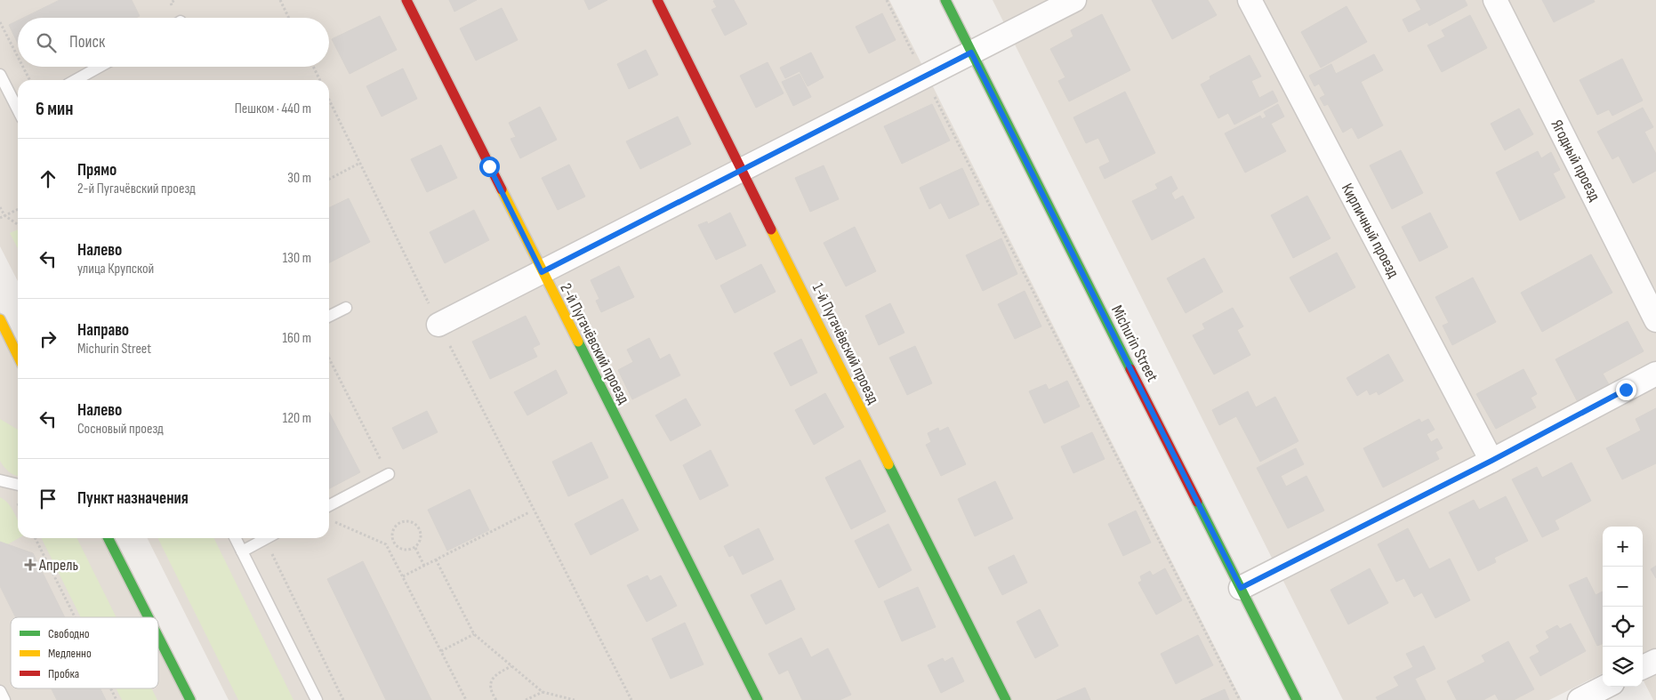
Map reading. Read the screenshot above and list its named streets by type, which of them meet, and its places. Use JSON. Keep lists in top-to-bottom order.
{
  "streets": {
    "street": [
      "Ягодный проезд",
      "Кирпичный проезд",
      "2-й Пугачёвский проезд",
      "1-й Пугачёвский проезд",
      "Michurin Street"
    ]
  },
  "places": {
    "health": ["Апрель"]
  },
  "legend": ["Свободно", "Медленно", "Пробка"],
  "page": {
    "search": "Поиск",
    "heading": ["6 мин", "Пешком · 440 m"],
    "list": [
      ["Прямо", "2-й Пугачёвский проезд", "30 m"],
      ["Налево", "улица Крупской", "130 m"],
      ["Направо", "Michurin Street", "160 m"],
      ["Налево", "Сосновый проезд", "120 m"],
      "Пункт назначения"
    ],
    "map_buttons": ["+", "−"]
  }
}
